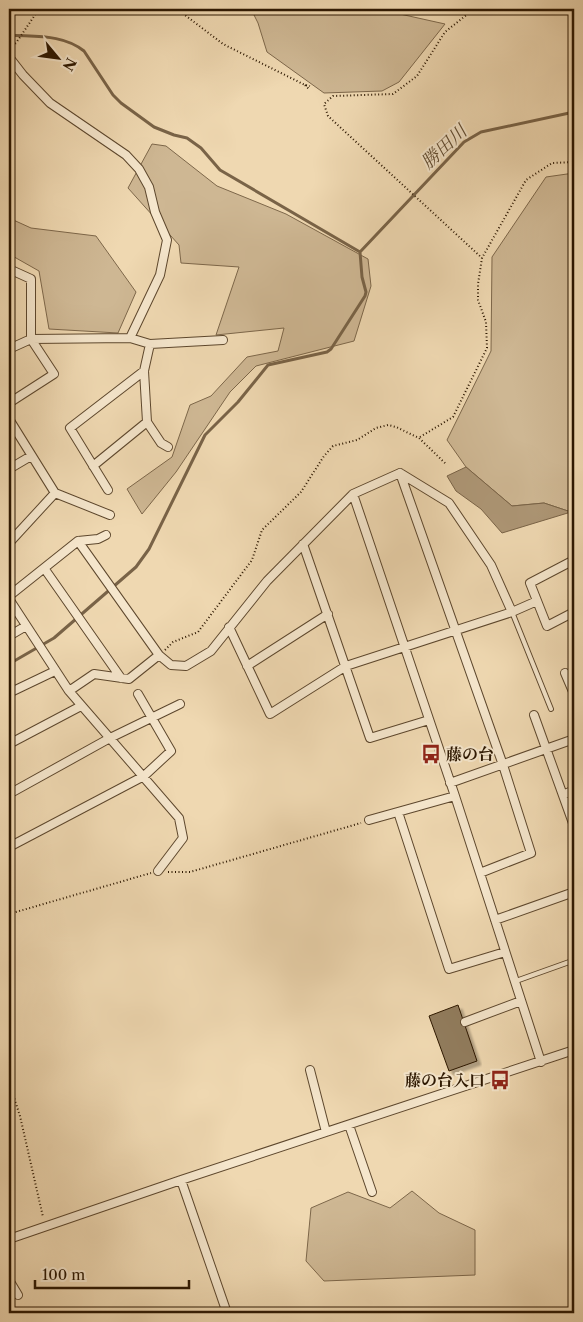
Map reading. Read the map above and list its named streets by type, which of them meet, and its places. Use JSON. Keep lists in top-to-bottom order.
{
  "water": ["勝田川"],
  "places": {
    "bus stop": ["藤の台", "藤の台入口"]
  },
  "scale_bar": "100 m",
  "north": "bottom right"
}
